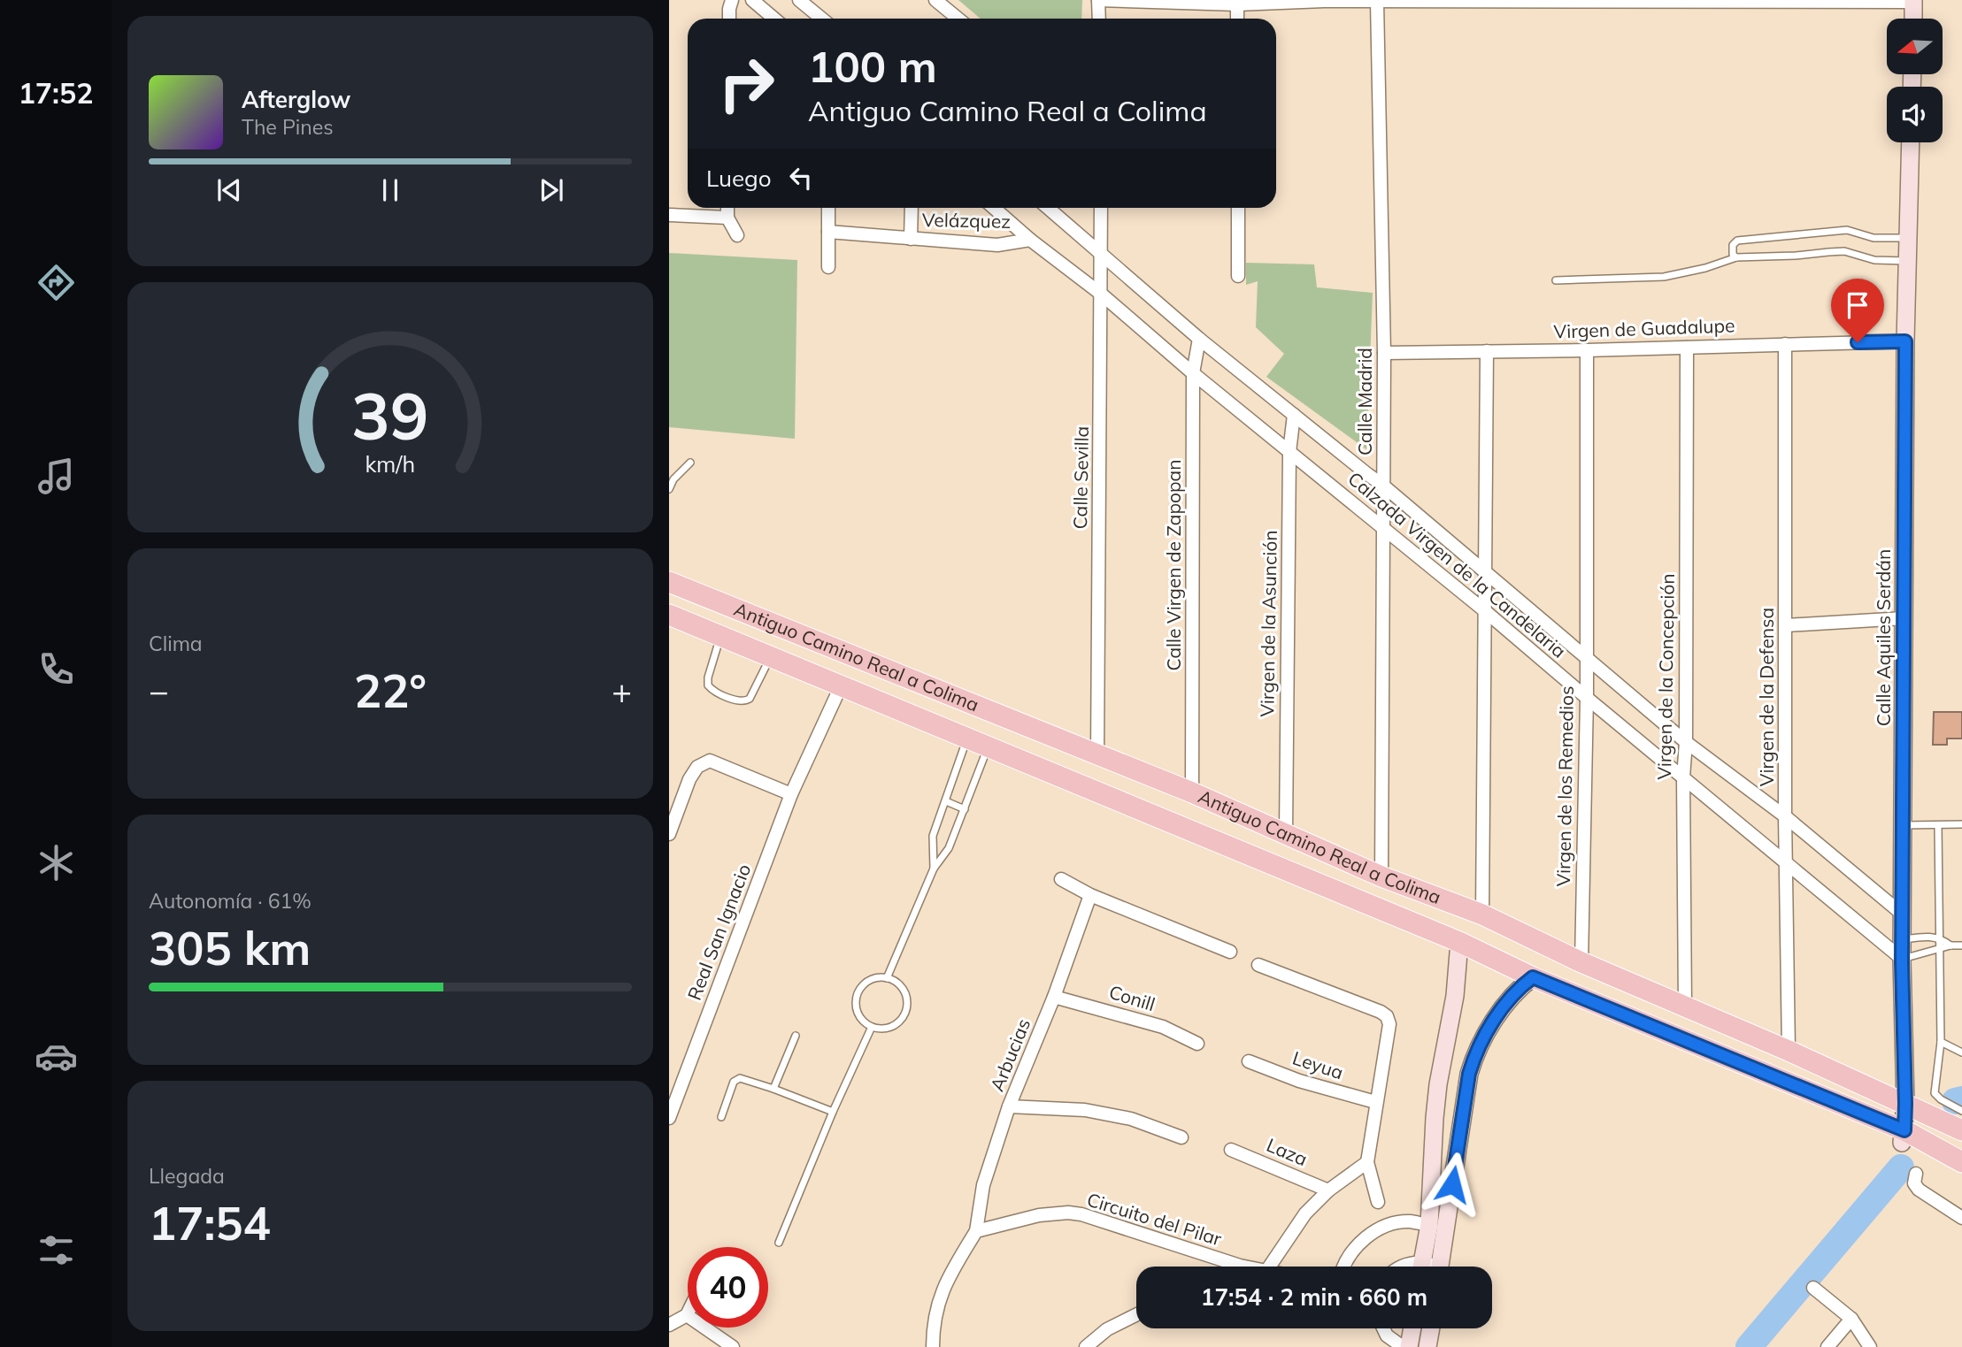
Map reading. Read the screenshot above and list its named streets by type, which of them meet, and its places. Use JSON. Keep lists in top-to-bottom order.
{
  "streets": {
    "main road": ["Antiguo Camino Real a Colima"],
    "street": [
      "Velázquez",
      "Virgen de Guadalupe",
      "Calle Madrid",
      "Calle Sevilla",
      "Calle Virgen de Zapopan",
      "Calzada Virgen de la Candelaria",
      "Virgen de la Asunción",
      "Calle Aquiles Serdán",
      "Virgen de la Concepción",
      "Virgen de la Defensa",
      "Virgen de los Remedios",
      "Real San Ignacio",
      "Conill",
      "Arbucias",
      "Leyua",
      "Laza",
      "Circuito del Pilar"
    ]
  },
  "crossings": [
    ["Velázquez", "Calzada Virgen de la Candelaria"],
    ["Virgen de Guadalupe", "Calle Madrid"],
    ["Virgen de Guadalupe", "Calle Aquiles Serdán"],
    ["Virgen de Guadalupe", "Virgen de la Concepción"],
    ["Virgen de Guadalupe", "Virgen de la Defensa"],
    ["Virgen de Guadalupe", "Virgen de los Remedios"],
    ["Calle Madrid", "Calzada Virgen de la Candelaria"],
    ["Calle Madrid", "Antiguo Camino Real a Colima"],
    ["Calle Sevilla", "Calzada Virgen de la Candelaria"],
    ["Calle Sevilla", "Antiguo Camino Real a Colima"],
    ["Calle Virgen de Zapopan", "Calzada Virgen de la Candelaria"],
    ["Calle Virgen de Zapopan", "Antiguo Camino Real a Colima"],
    ["Calzada Virgen de la Candelaria", "Virgen de la Asunción"],
    ["Calzada Virgen de la Candelaria", "Calle Aquiles Serdán"],
    ["Calzada Virgen de la Candelaria", "Virgen de la Concepción"],
    ["Calzada Virgen de la Candelaria", "Virgen de la Defensa"],
    ["Calzada Virgen de la Candelaria", "Virgen de los Remedios"],
    ["Virgen de la Asunción", "Antiguo Camino Real a Colima"],
    ["Calle Aquiles Serdán", "Antiguo Camino Real a Colima"],
    ["Antiguo Camino Real a Colima", "Virgen de la Concepción"],
    ["Antiguo Camino Real a Colima", "Virgen de la Defensa"],
    ["Antiguo Camino Real a Colima", "Virgen de los Remedios"],
    ["Antiguo Camino Real a Colima", "Real San Ignacio"],
    ["Conill", "Arbucias"],
    ["Arbucias", "Circuito del Pilar"]
  ],
  "north": "left",
  "page": {
    "tabs": "17:52",
    "turn": ["100 m", "Antiguo Camino Real a Colima"],
    "song": ["Afterglow", "The Pines"],
    "then": "Luego",
    "tile": [
      "Clima",
      ["Autonomía · 61%", "305 km"],
      ["Llegada", "17:54"]
    ],
    "heat": ["−", "22°", "+"],
    "limit": "40",
    "trip": "17:54 · 2 min · 660 m",
    "gauge": ["39", "km/h"]
  }
}
